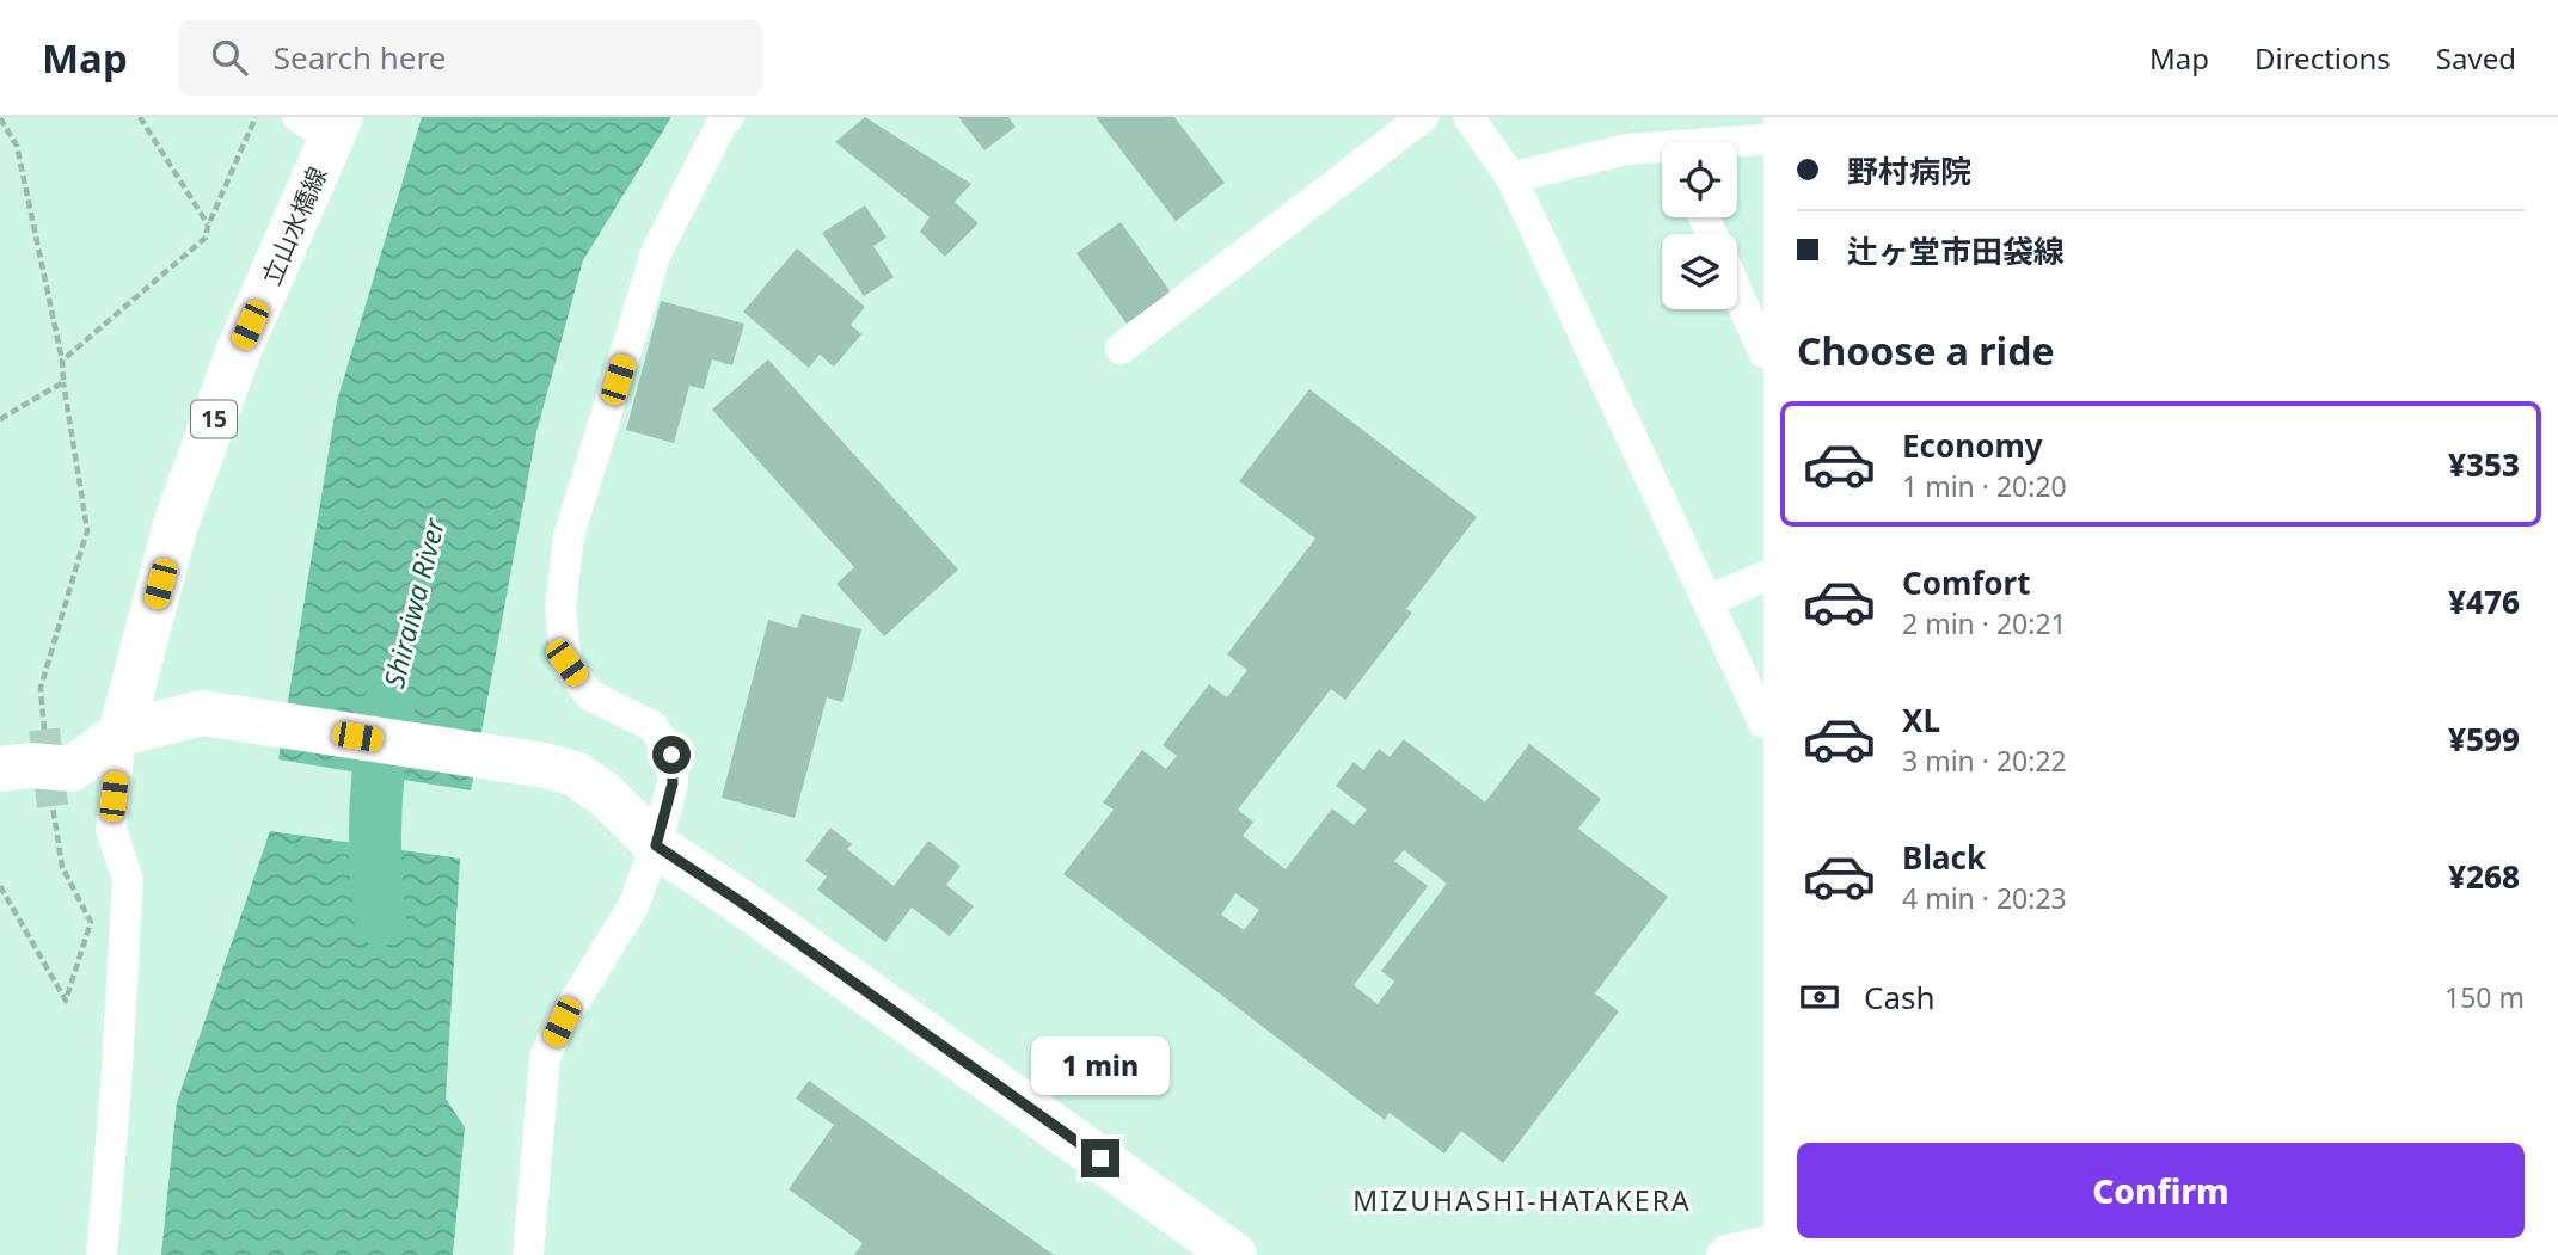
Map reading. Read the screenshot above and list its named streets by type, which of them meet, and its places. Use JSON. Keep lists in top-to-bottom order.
{
  "streets": {
    "main road": ["立山水橋線", "15"]
  },
  "districts": ["MIZUHASHI-HATAKERA"],
  "water": ["Shiraiwa River"],
  "page": {
    "header": "Map",
    "search": "Search here",
    "nav": ["Map", "Directions", "Saved"],
    "banner": ["野村病院", "辻ヶ堂市田袋線"],
    "heading": "Choose a ride",
    "list": [
      {
        "name": "Economy",
        "note": "1 min · 20:20",
        "value": "¥353"
      },
      {
        "name": "Comfort",
        "note": "2 min · 20:21",
        "value": "¥476"
      },
      {
        "name": "XL",
        "note": "3 min · 20:22",
        "value": "¥599"
      },
      {
        "name": "Black",
        "note": "4 min · 20:23",
        "value": "¥268"
      }
    ],
    "pay": ["Cash", "150 m"],
    "bubble": "1 min",
    "buttons": "Confirm"
  }
}
